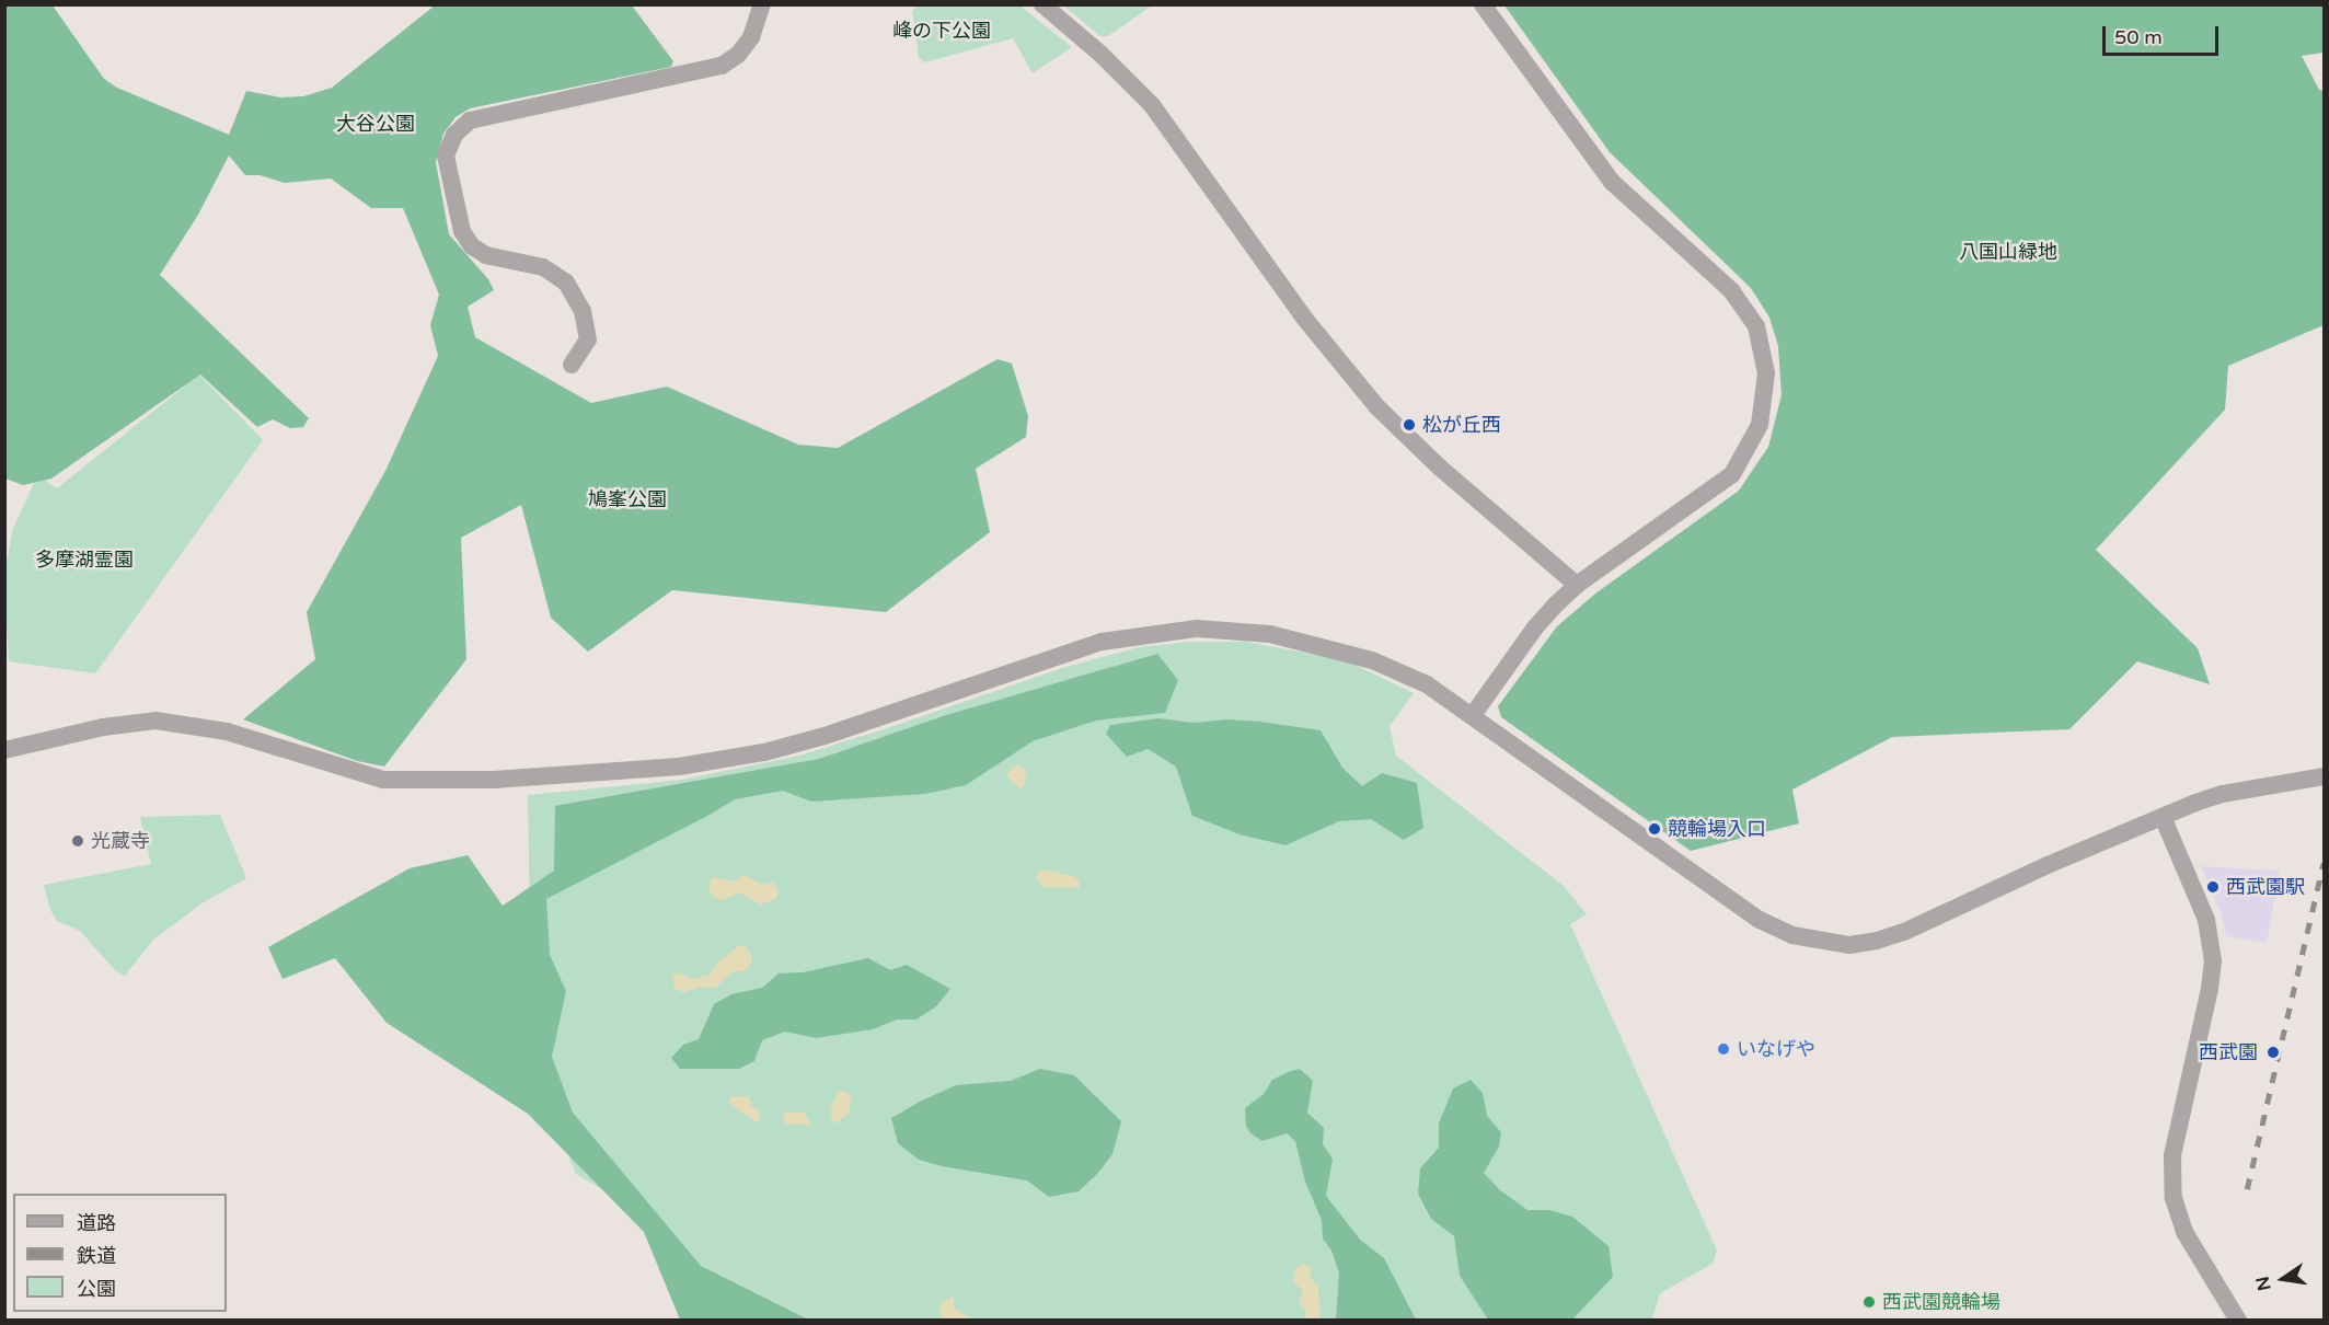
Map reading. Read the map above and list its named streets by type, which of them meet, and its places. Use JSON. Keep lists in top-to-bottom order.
{
  "parks": [
    "峰の下公園",
    "大谷公園",
    "八国山緑地",
    "鳩峯公園",
    "多摩湖霊園"
  ],
  "places": [
    "松が丘西",
    "競輪場入口",
    "光蔵寺",
    "西武園駅",
    "いなげや",
    "西武園",
    "西武園競輪場"
  ],
  "legend": ["道路", "鉄道", "公園"],
  "scale_bar": "50 m",
  "north": "left"
}
